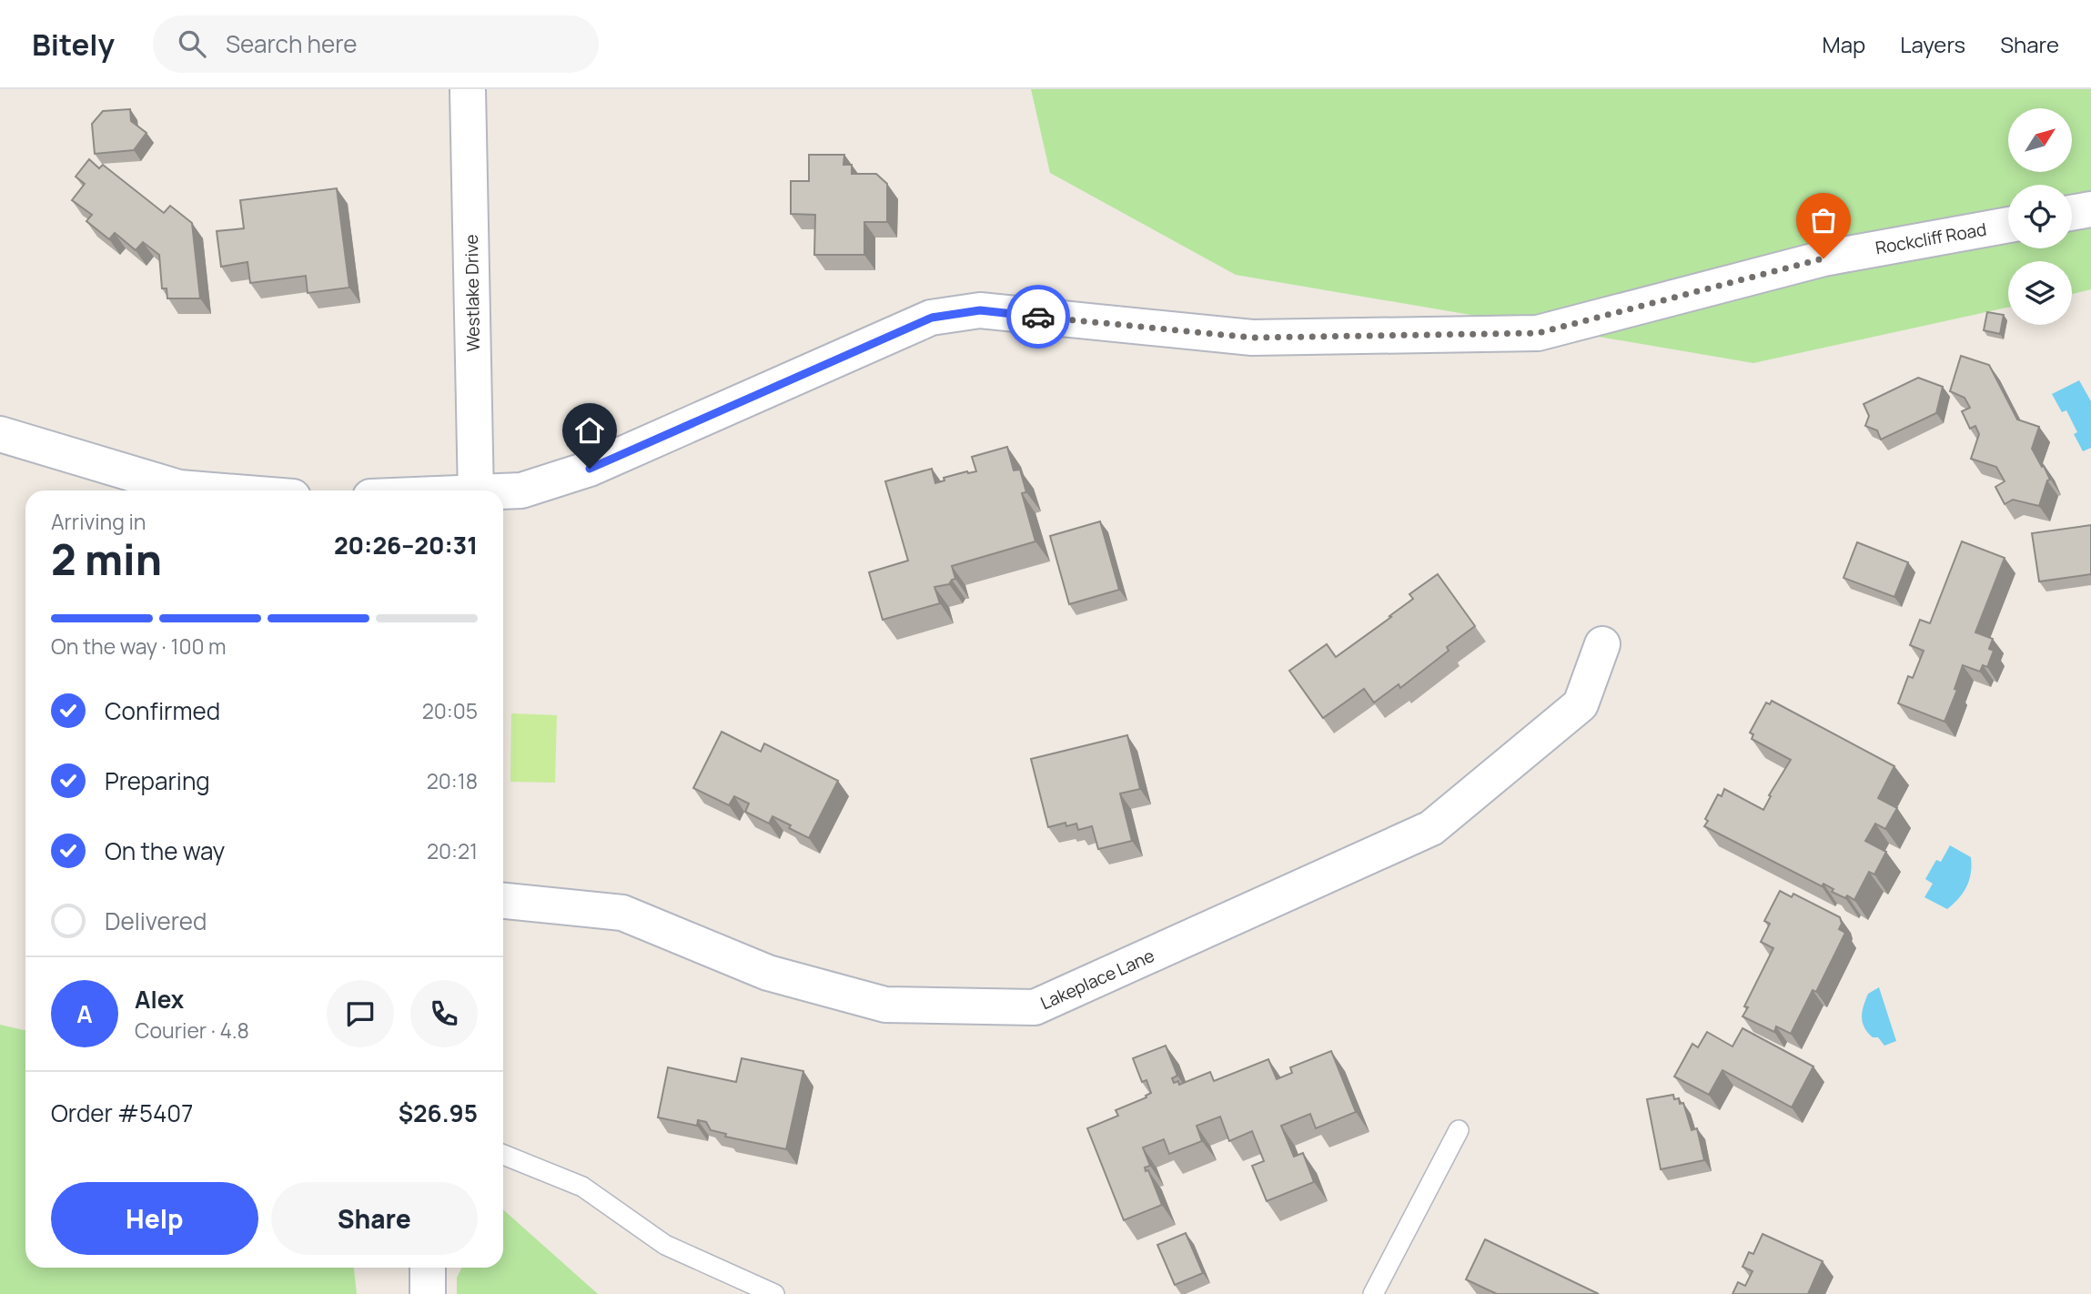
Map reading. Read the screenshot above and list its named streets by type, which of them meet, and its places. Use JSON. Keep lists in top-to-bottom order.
{
  "streets": {
    "street": ["Rockcliff Road", "Westlake Drive", "Lakeplace Lane"]
  },
  "north": "top right",
  "page": {
    "header": "Bitely",
    "search": "Search here",
    "nav": ["Map", "Layers", "Share"],
    "heading": ["2 min", "Arriving in", "20:26–20:31"],
    "panel": [
      "Alex",
      "Courier · 4.8",
      "Order #5407",
      "$26.95"
    ],
    "bar": "On the way · 100 m",
    "list": [
      ["Confirmed", "20:05"],
      ["Preparing", "20:18"],
      ["On the way", "20:21"],
      "Delivered"
    ],
    "round": "A",
    "buttons": ["Help", "Share"]
  }
}
